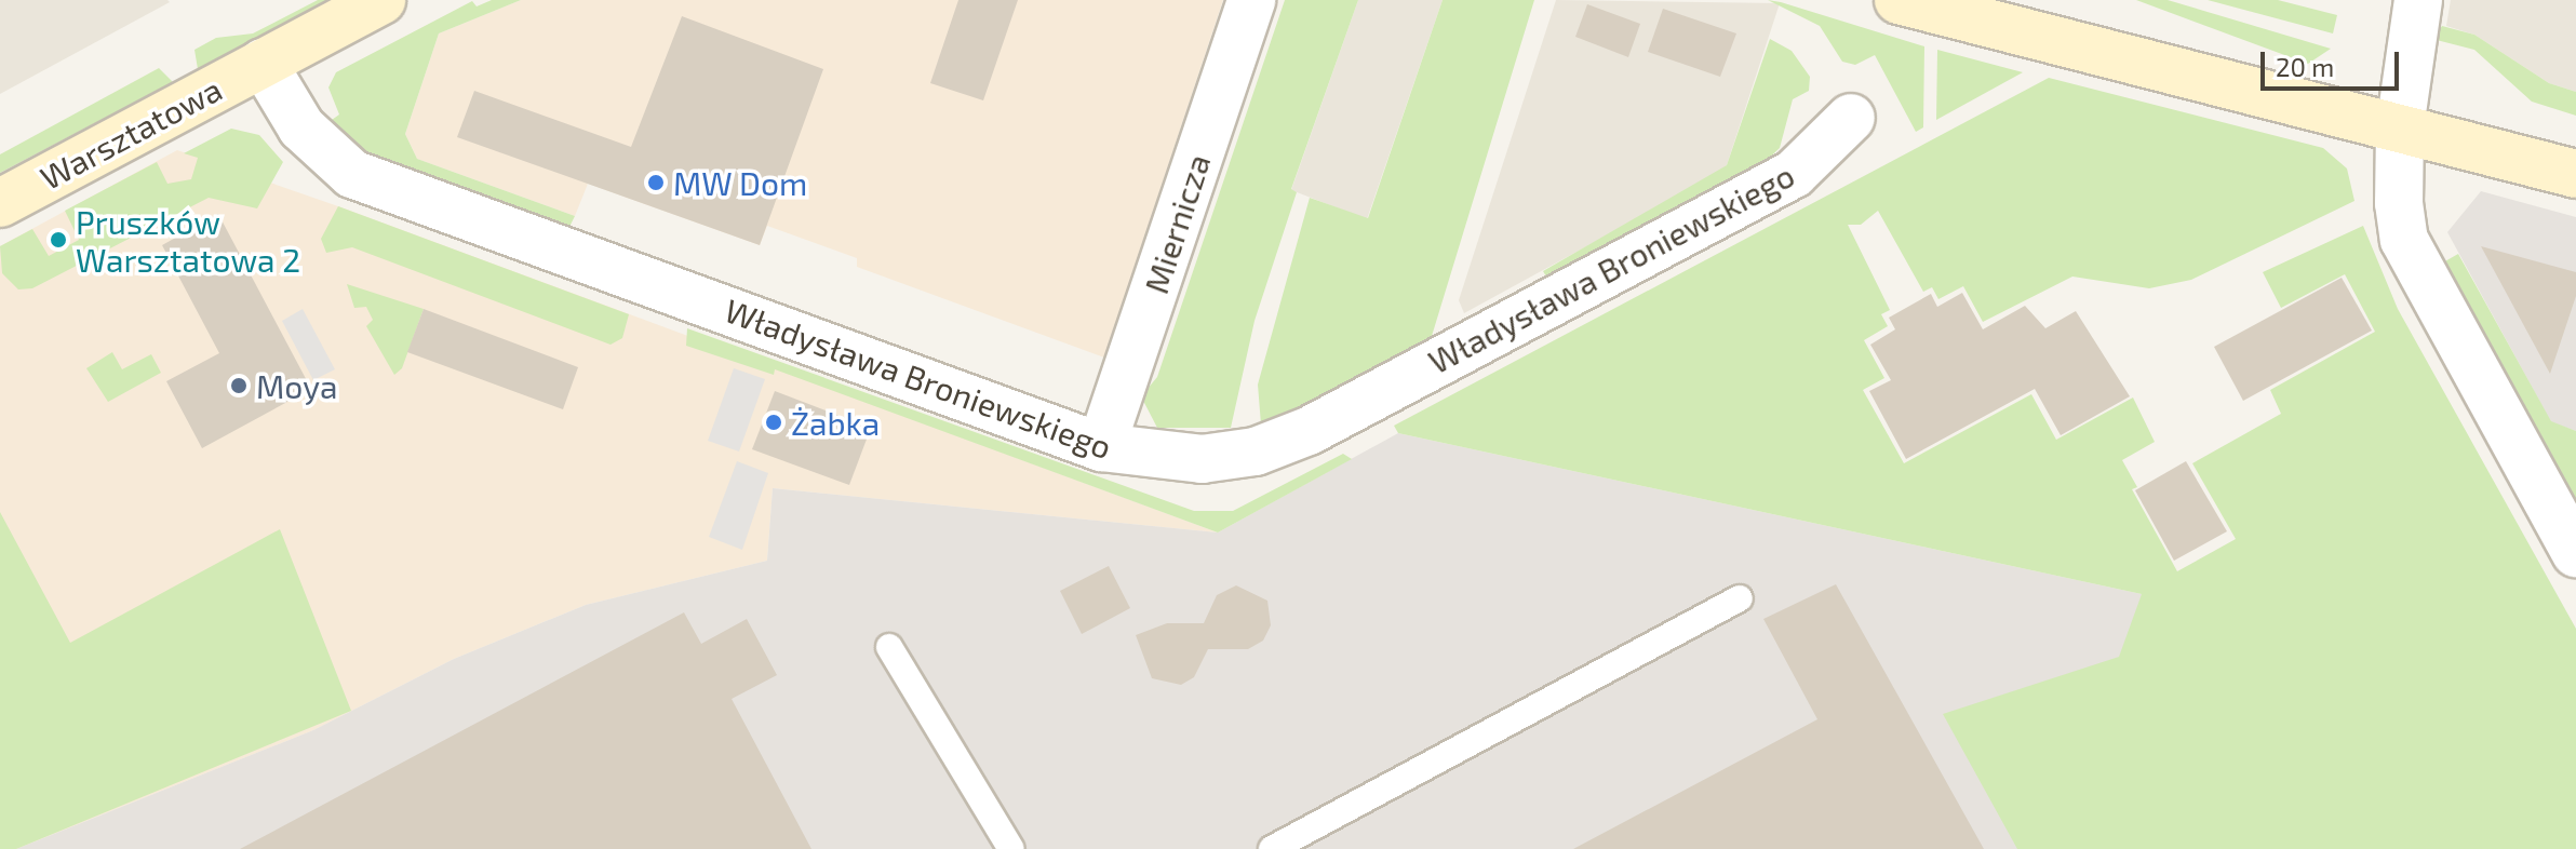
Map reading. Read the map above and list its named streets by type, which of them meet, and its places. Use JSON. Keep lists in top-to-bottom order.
{
  "streets": {
    "street": ["Warsztatowa", "Miernicza", "Władysława Broniewskiego"]
  },
  "crossings": [
    ["Warsztatowa", "Władysława Broniewskiego"],
    ["Miernicza", "Władysława Broniewskiego"]
  ],
  "places": [
    "MW Dom",
    "Pruszków Warsztatowa 2",
    "Moya",
    "Żabka"
  ],
  "scale_bar": "20 m"
}
